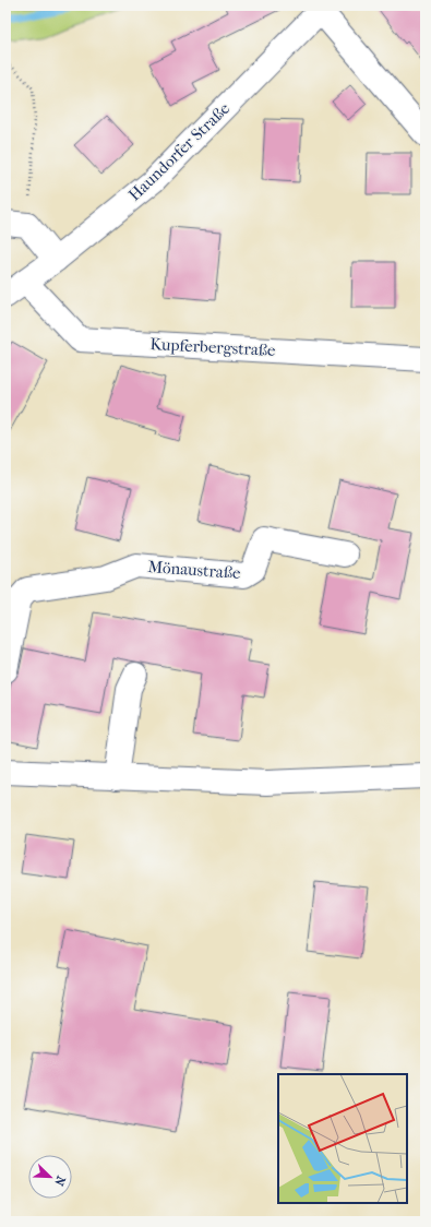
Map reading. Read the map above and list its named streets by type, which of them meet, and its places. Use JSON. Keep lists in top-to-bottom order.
{
  "streets": {
    "street": ["Haundorfer Straße", "Kupferbergstraße", "Mönaustraße"]
  },
  "crossings": [
    ["Haundorfer Straße", "Kupferbergstraße"]
  ],
  "north": "bottom right"
}
